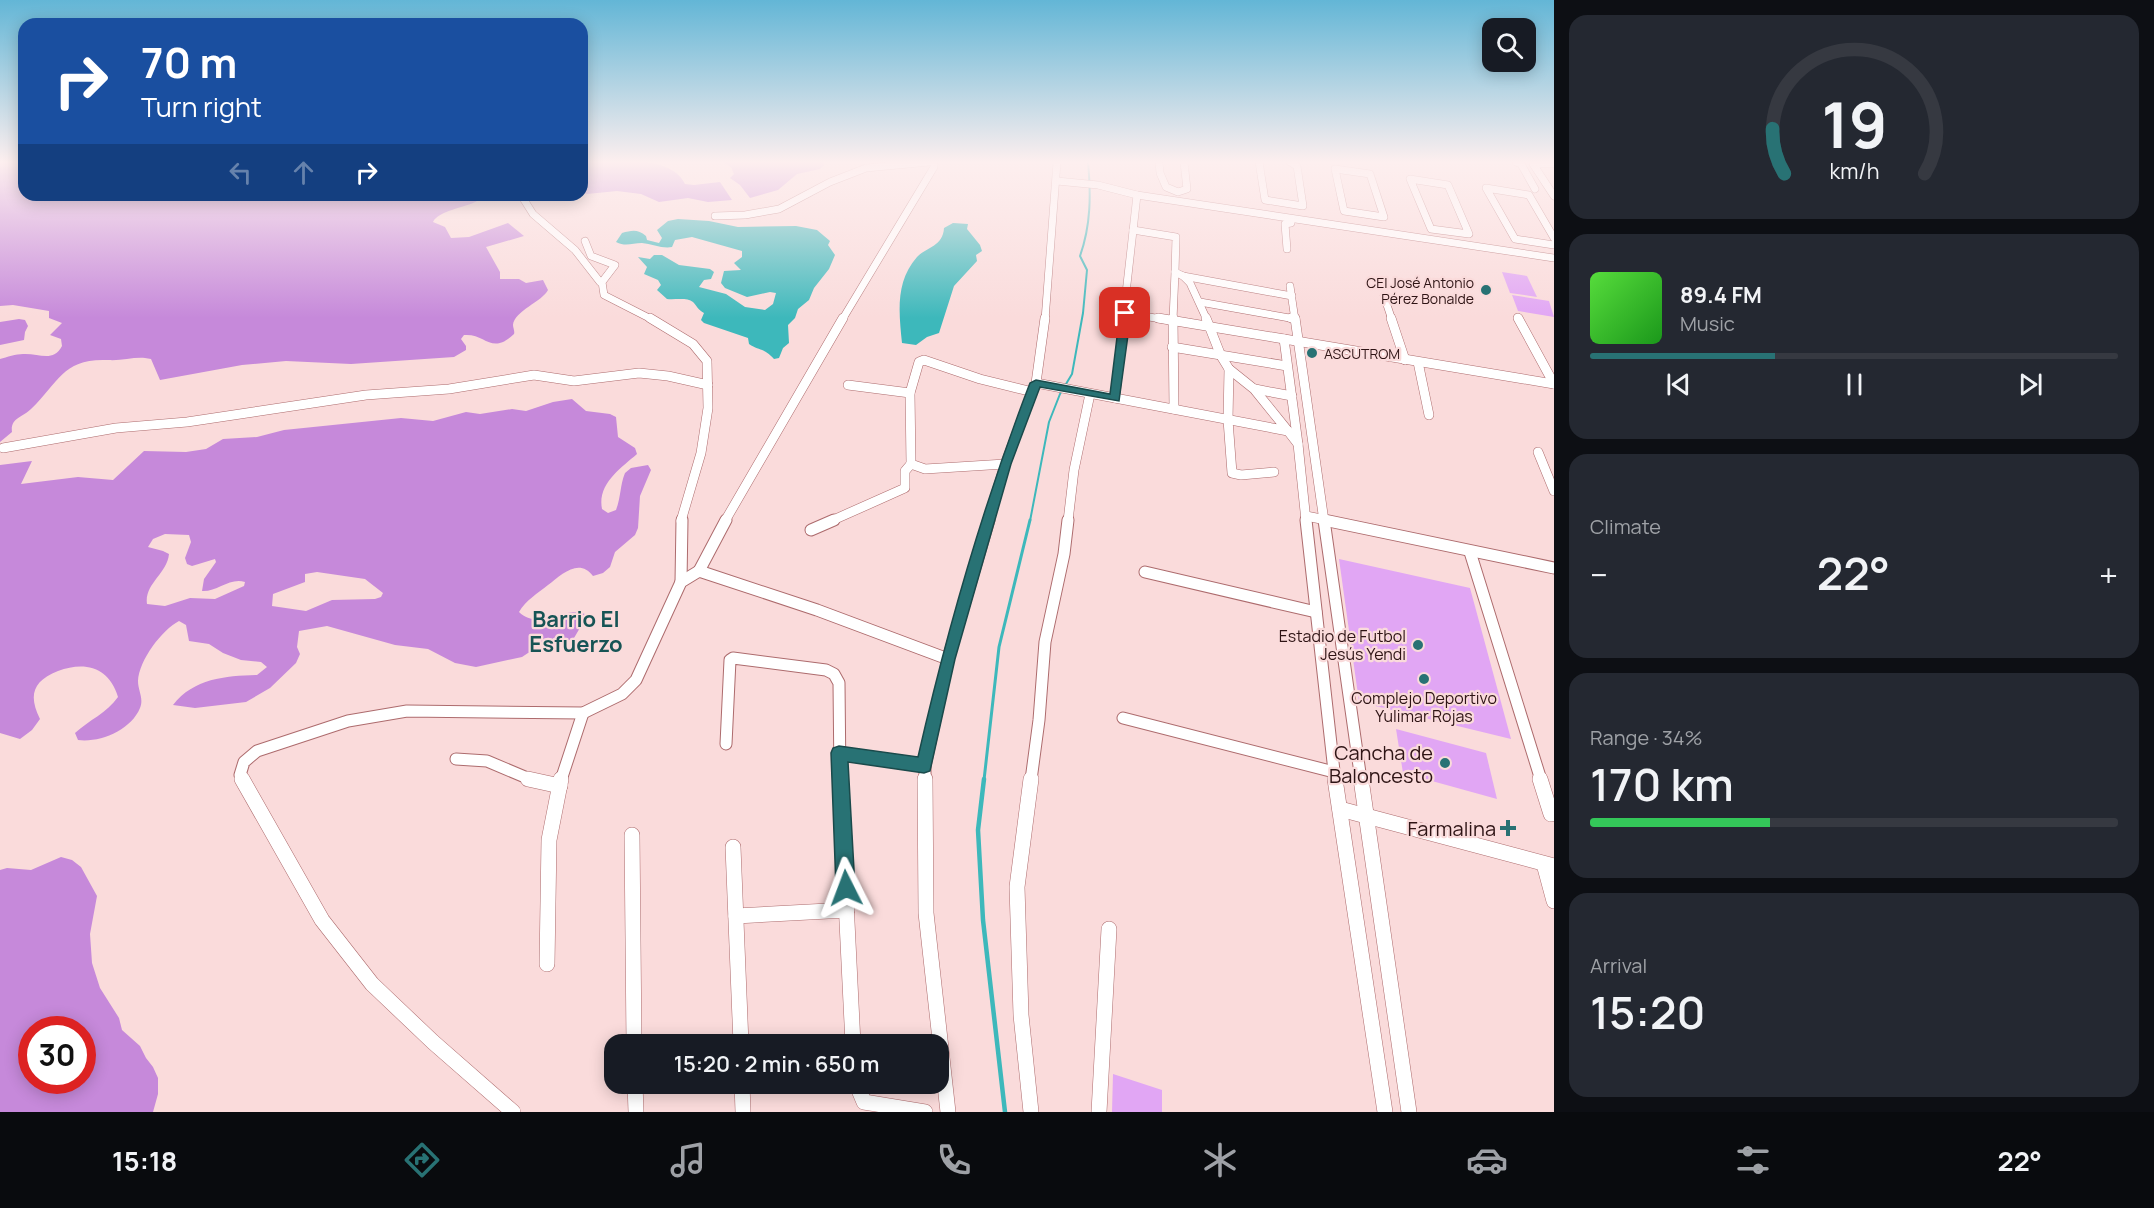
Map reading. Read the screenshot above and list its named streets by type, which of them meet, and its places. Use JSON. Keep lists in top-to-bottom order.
{
  "districts": ["Barrio El Esfuerzo"],
  "places": {
    "other": [
      "CEI José Antonio Pérez Bonalde",
      "ASCUTROM",
      "Estadio de Futbol Jesús Yendi",
      "Complejo Deportivo Yulimar Rojas",
      "Cancha de Baloncesto"
    ],
    "health": ["Farmalina"]
  },
  "page": {
    "turn": ["70 m", "Turn right"],
    "song": ["89.4 FM", "Music"],
    "tile": [
      "Climate",
      ["Range · 34%", "170 km"],
      ["Arrival", "15:20"]
    ],
    "heat": ["−", "22°", "+"],
    "limit": "30",
    "trip": "15:20 · 2 min · 650 m",
    "tabs": ["15:18", "22°"],
    "gauge": ["19", "km/h"]
  }
}
